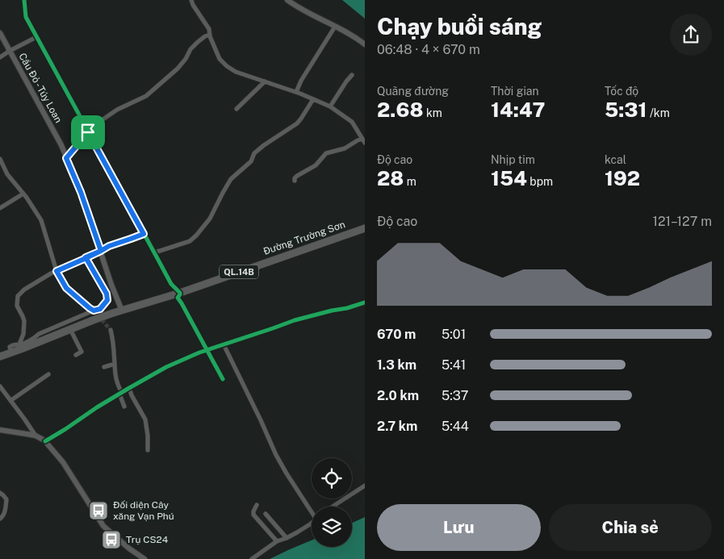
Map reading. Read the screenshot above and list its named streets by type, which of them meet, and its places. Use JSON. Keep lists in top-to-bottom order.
{
  "streets": {
    "highway": ["Đường Trường Sơn", "QL.14B"],
    "street": ["Cầu Đỏ - Túy Loan"]
  },
  "crossings": [
    ["Cầu Đỏ - Túy Loan", "Đường Trường Sơn"]
  ],
  "places": {
    "bus stop": ["Đối diện Cây xăng Vạn Phú", "Trụ CS24"]
  },
  "page": {
    "heading": ["Chạy buổi sáng", "06:48 · 4 × 670 m"],
    "stats": [
      ["Quãng đường", "2.68 km"],
      ["Thời gian", "14:47"],
      ["Tốc độ", "5:31 /km"],
      ["Độ cao", "28 m"],
      ["Nhịp tim", "154 bpm"],
      ["kcal", "192"]
    ],
    "chart": ["Độ cao", "121–127 m"],
    "list": [
      {
        "name": "670 m",
        "note": "5:01"
      },
      {
        "name": "1.3 km",
        "note": "5:41"
      },
      {
        "name": "2.0 km",
        "note": "5:37"
      },
      {
        "name": "2.7 km",
        "note": "5:44"
      }
    ],
    "buttons": ["Lưu", "Chia sẻ"]
  }
}
